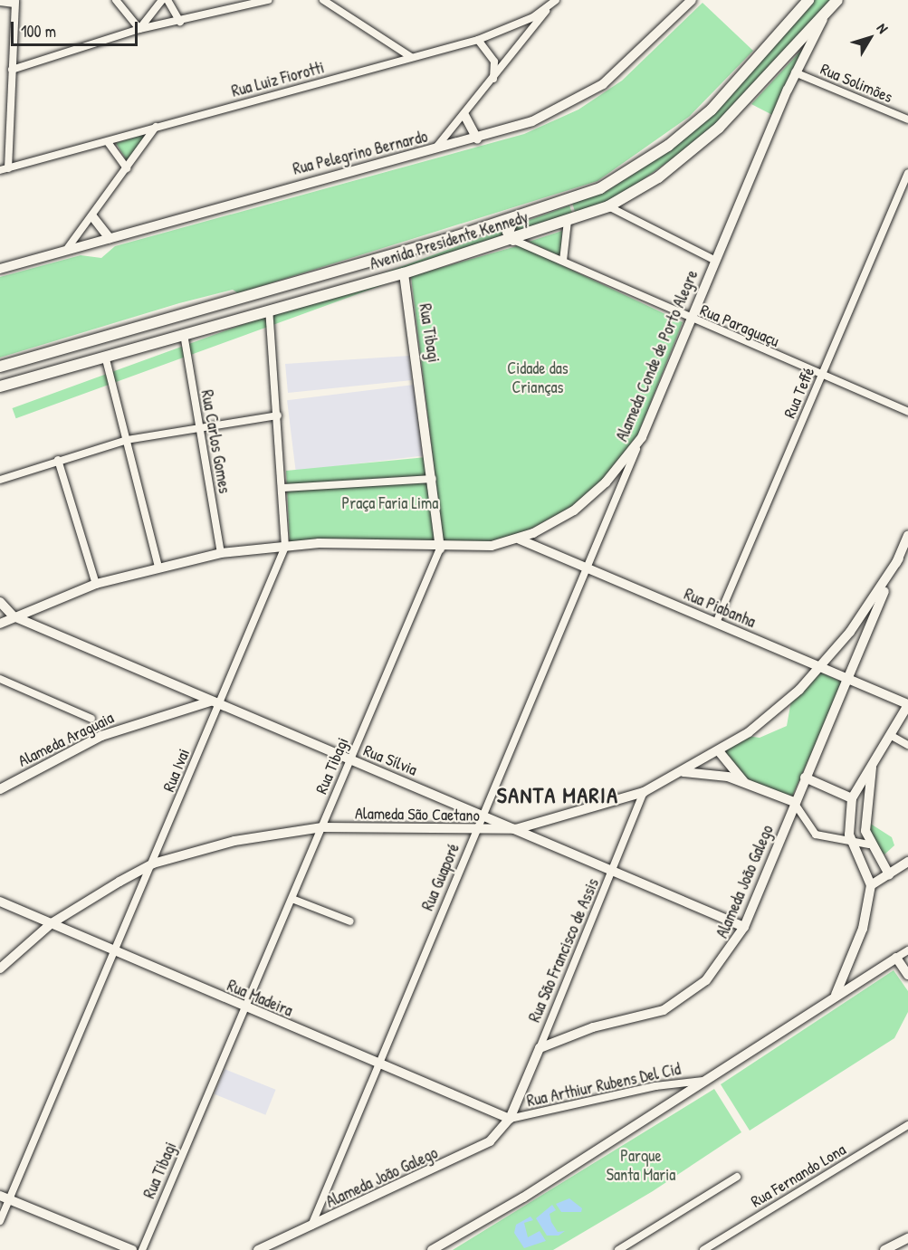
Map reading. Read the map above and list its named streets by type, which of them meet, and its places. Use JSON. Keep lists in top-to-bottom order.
{
  "streets": {
    "main road": ["Avenida Presidente Kennedy"],
    "street": [
      "Rua Luiz Fiorotti",
      "Rua Solimões",
      "Rua Pelegrino Bernardo",
      "Rua Paraguaçu",
      "Rua Tibagi",
      "Alameda Conde de Porto Alegre",
      "Rua Teffé",
      "Rua Carlos Gomes",
      "Rua Piabanha",
      "Alameda Araguaia",
      "Rua Sílvia",
      "Rua Ivai",
      "Alameda São Caetano",
      "Rua Guaporé",
      "Alameda João Galego",
      "Rua São Francisco de Assis",
      "Rua Madeira",
      "Rua Arthiur Rubens Del Cid",
      "Rua Fernando Lona"
    ]
  },
  "crossings": [
    ["Rua Solimões", "Alameda Conde de Porto Alegre"],
    ["Avenida Presidente Kennedy", "Rua Paraguaçu"],
    ["Avenida Presidente Kennedy", "Rua Tibagi"],
    ["Avenida Presidente Kennedy", "Alameda Conde de Porto Alegre"],
    ["Avenida Presidente Kennedy", "Rua Carlos Gomes"],
    ["Avenida Presidente Kennedy", "Rua Ivai"],
    ["Rua Paraguaçu", "Alameda Conde de Porto Alegre"],
    ["Rua Paraguaçu", "Rua Teffé"],
    ["Rua Tibagi", "Alameda Conde de Porto Alegre"],
    ["Rua Tibagi", "Rua Sílvia"],
    ["Rua Tibagi", "Alameda São Caetano"],
    ["Rua Tibagi", "Rua Madeira"],
    ["Alameda Conde de Porto Alegre", "Rua Carlos Gomes"],
    ["Alameda Conde de Porto Alegre", "Rua Piabanha"],
    ["Alameda Conde de Porto Alegre", "Rua Sílvia"],
    ["Alameda Conde de Porto Alegre", "Rua Ivai"],
    ["Alameda Conde de Porto Alegre", "Rua Guaporé"],
    ["Rua Teffé", "Rua Piabanha"],
    ["Rua Piabanha", "Alameda São Caetano"],
    ["Rua Piabanha", "Rua Guaporé"],
    ["Rua Piabanha", "Alameda João Galego"],
    ["Alameda Araguaia", "Rua Sílvia"],
    ["Alameda Araguaia", "Rua Ivai"],
    ["Rua Sílvia", "Rua Ivai"],
    ["Rua Sílvia", "Alameda São Caetano"],
    ["Rua Sílvia", "Rua Guaporé"],
    ["Rua Sílvia", "Alameda João Galego"],
    ["Rua Sílvia", "Rua São Francisco de Assis"],
    ["Rua Ivai", "Alameda São Caetano"],
    ["Rua Ivai", "Rua Madeira"],
    ["Alameda São Caetano", "Rua Guaporé"],
    ["Alameda São Caetano", "Alameda João Galego"],
    ["Alameda São Caetano", "Rua São Francisco de Assis"],
    ["Alameda São Caetano", "Rua Madeira"],
    ["Rua Guaporé", "Alameda João Galego"],
    ["Rua Guaporé", "Rua Madeira"],
    ["Alameda João Galego", "Rua São Francisco de Assis"],
    ["Alameda João Galego", "Rua Madeira"],
    ["Alameda João Galego", "Rua Arthiur Rubens Del Cid"],
    ["Rua São Francisco de Assis", "Rua Madeira"],
    ["Rua São Francisco de Assis", "Rua Arthiur Rubens Del Cid"],
    ["Rua Madeira", "Rua Arthiur Rubens Del Cid"]
  ],
  "districts": ["SANTA MARIA"],
  "parks": ["Cidade das Crianças", "Praça Faria Lima", "Parque Santa Maria"],
  "scale_bar": "100 m",
  "north": "top right"
}
